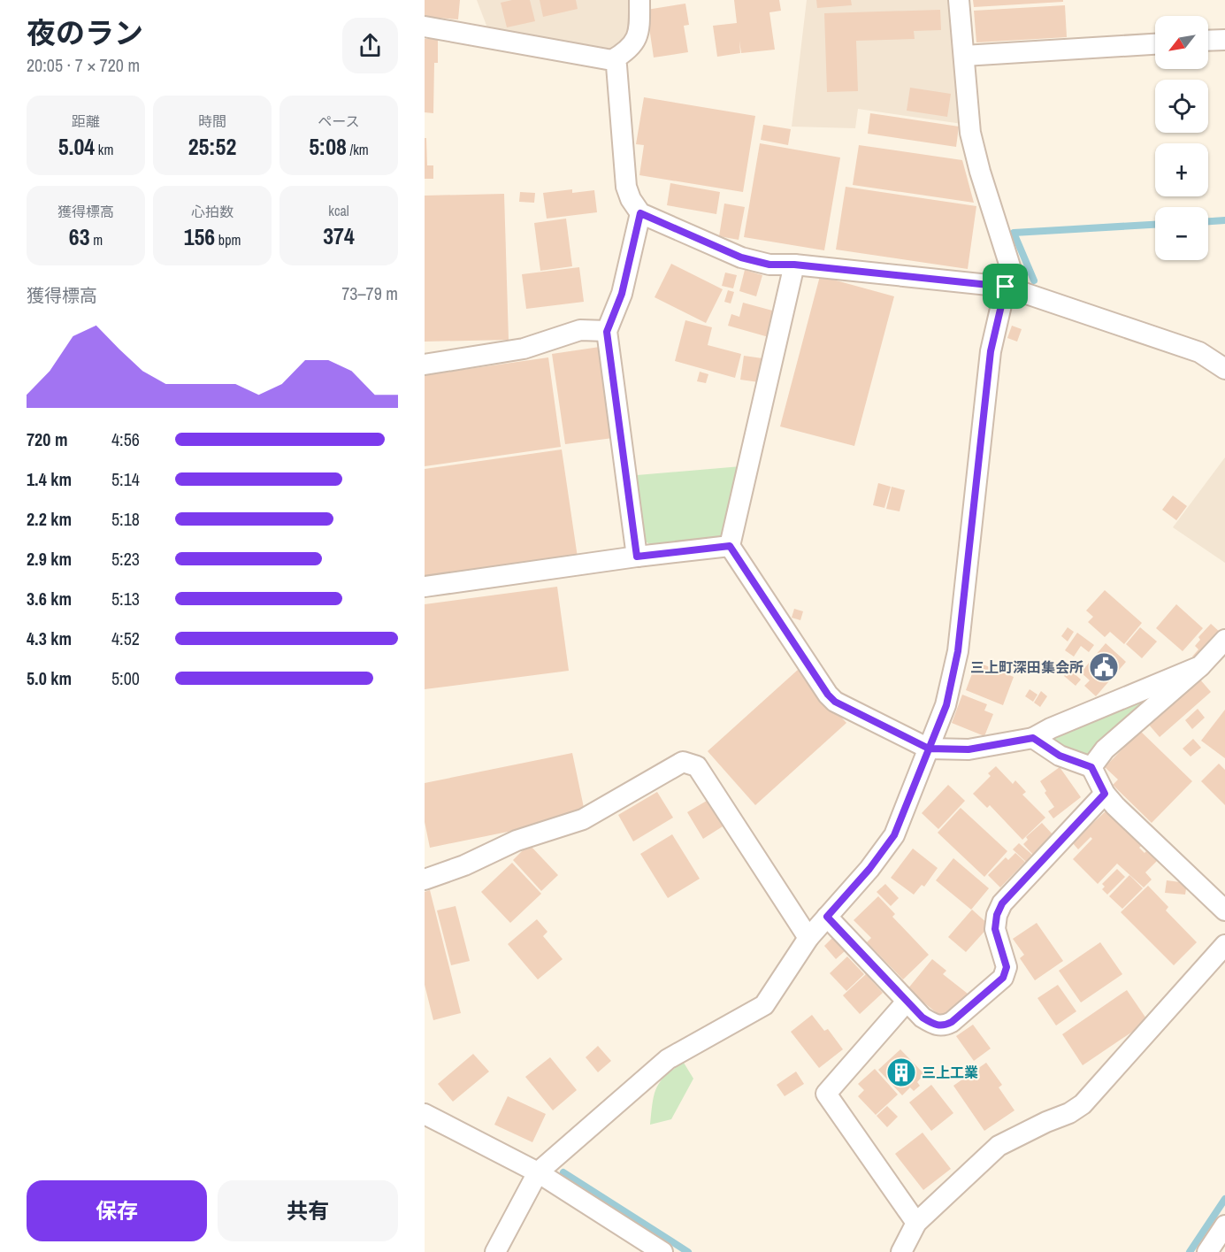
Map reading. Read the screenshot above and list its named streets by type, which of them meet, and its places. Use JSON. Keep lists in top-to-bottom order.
{
  "places": {
    "public building": ["三上町深田集会所"],
    "building": ["三上工業"]
  },
  "north": "bottom left",
  "page": {
    "heading": ["夜のラン", "20:05 · 7 × 720 m"],
    "map_buttons": ["+", "−"],
    "stats": [
      ["距離", "5.04 km"],
      ["時間", "25:52"],
      ["ペース", "5:08 /km"],
      ["獲得標高", "63 m"],
      ["心拍数", "156 bpm"],
      ["kcal", "374"]
    ],
    "chart": ["獲得標高", "73–79 m"],
    "list": [
      {
        "name": "720 m",
        "note": "4:56"
      },
      {
        "name": "1.4 km",
        "note": "5:14"
      },
      {
        "name": "2.2 km",
        "note": "5:18"
      },
      {
        "name": "2.9 km",
        "note": "5:23"
      },
      {
        "name": "3.6 km",
        "note": "5:13"
      },
      {
        "name": "4.3 km",
        "note": "4:52"
      },
      {
        "name": "5.0 km",
        "note": "5:00"
      }
    ],
    "buttons": ["保存", "共有"]
  }
}
